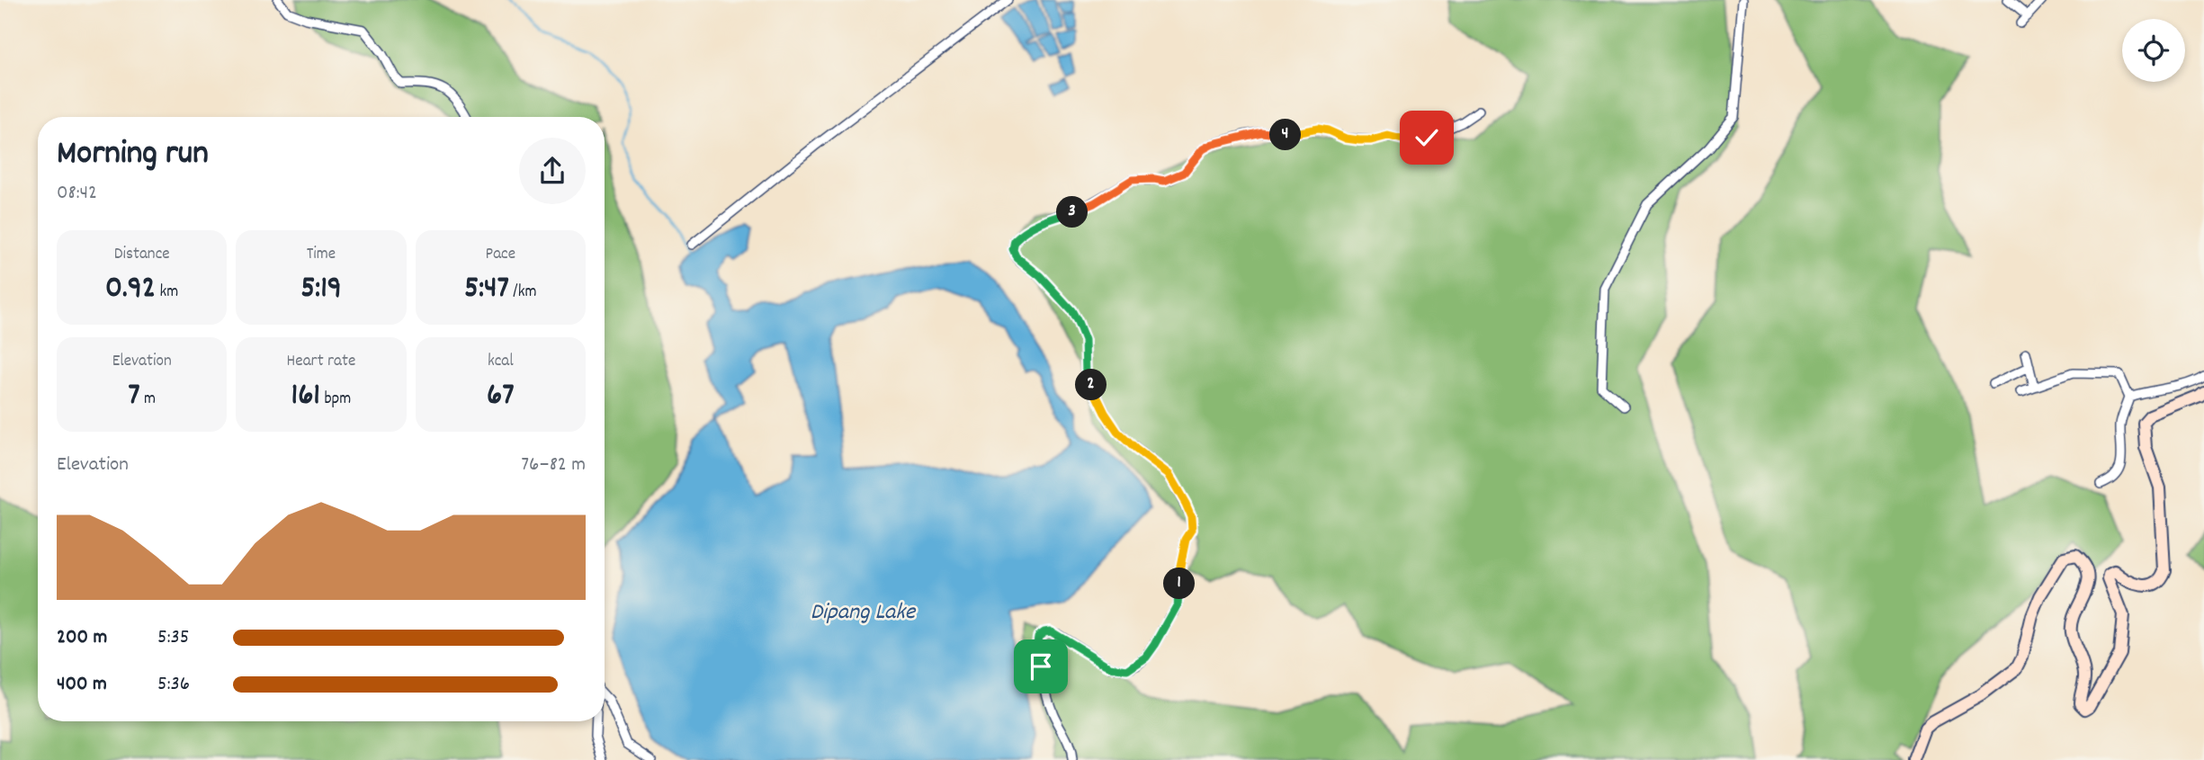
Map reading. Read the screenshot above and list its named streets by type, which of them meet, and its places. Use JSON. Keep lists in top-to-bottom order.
{
  "water": ["Dipang Lake"],
  "page": {
    "heading": ["Morning run", "08:42"],
    "pins": [
      "4",
      "3",
      "2",
      "1"
    ],
    "stats": [
      ["Distance", "0.92 km"],
      ["Time", "5:19"],
      ["Pace", "5:47 /km"],
      ["Elevation", "7 m"],
      ["Heart rate", "161 bpm"],
      ["kcal", "67"]
    ],
    "chart": ["Elevation", "76–82 m"],
    "list": [
      {
        "name": "200 m",
        "note": "5:35"
      },
      {
        "name": "400 m",
        "note": "5:36"
      }
    ]
  }
}
